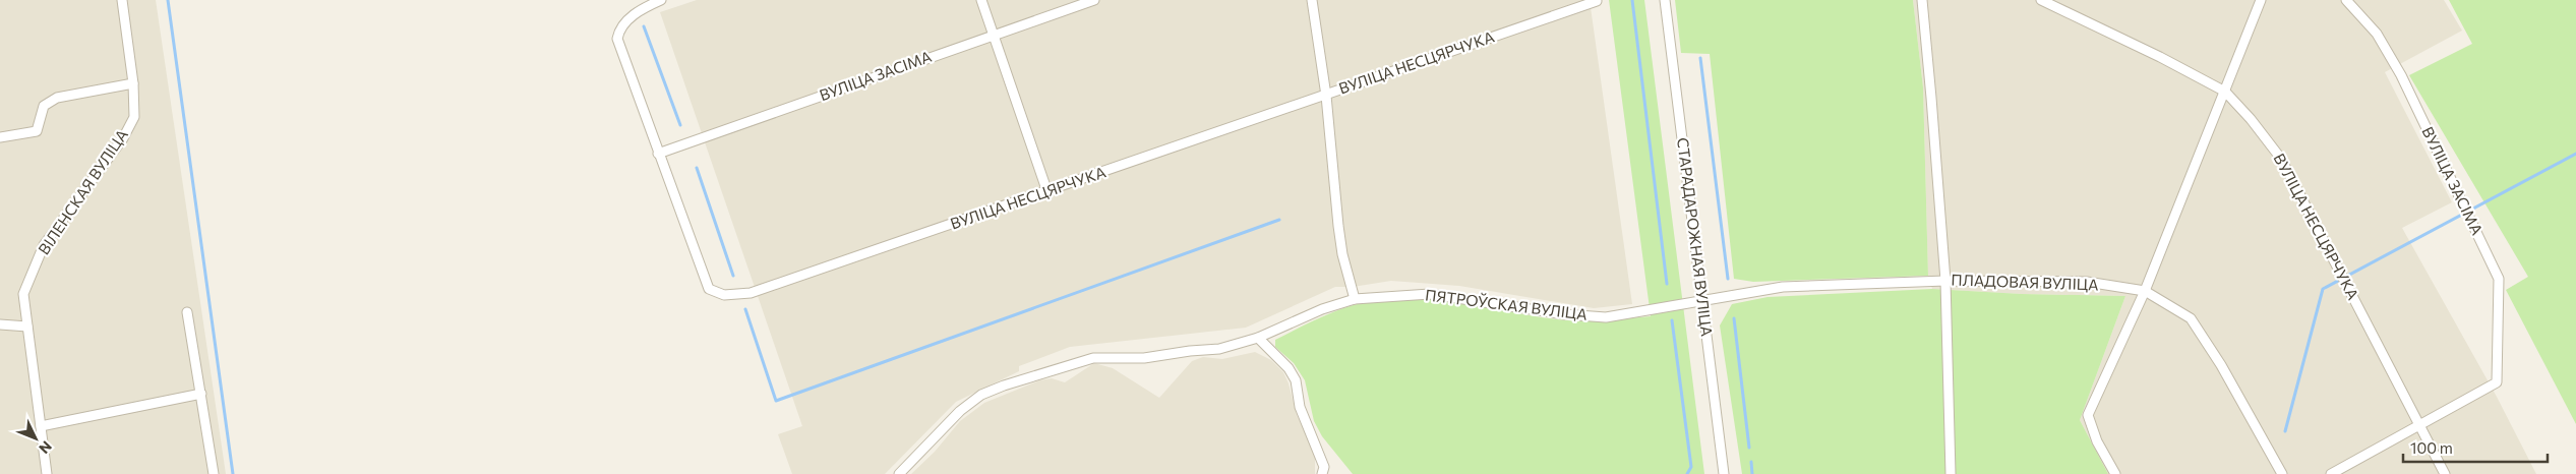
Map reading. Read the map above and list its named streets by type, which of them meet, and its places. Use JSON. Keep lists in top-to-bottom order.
{
  "streets": {
    "street": [
      "ВУЛІЦА НЕСЦЯРЧУКА",
      "ВУЛІЦА ЗАСІМА",
      "ВІЛЕНСКАЯ ВУЛІЦА",
      "СТАРАДАРОЖНАЯ ВУЛІЦА",
      "ПЛАДОВАЯ ВУЛІЦА",
      "ПЯТРОЎСКАЯ ВУЛІЦА"
    ]
  },
  "crossings": [
    ["ВУЛІЦА НЕСЦЯРЧУКА", "ВУЛІЦА ЗАСІМА"],
    ["СТАРАДАРОЖНАЯ ВУЛІЦА", "ПЛАДОВАЯ ВУЛІЦА"],
    ["СТАРАДАРОЖНАЯ ВУЛІЦА", "ПЯТРОЎСКАЯ ВУЛІЦА"],
    ["ПЛАДОВАЯ ВУЛІЦА", "ПЯТРОЎСКАЯ ВУЛІЦА"]
  ],
  "scale_bar": "100 m",
  "north": "bottom right"
}
